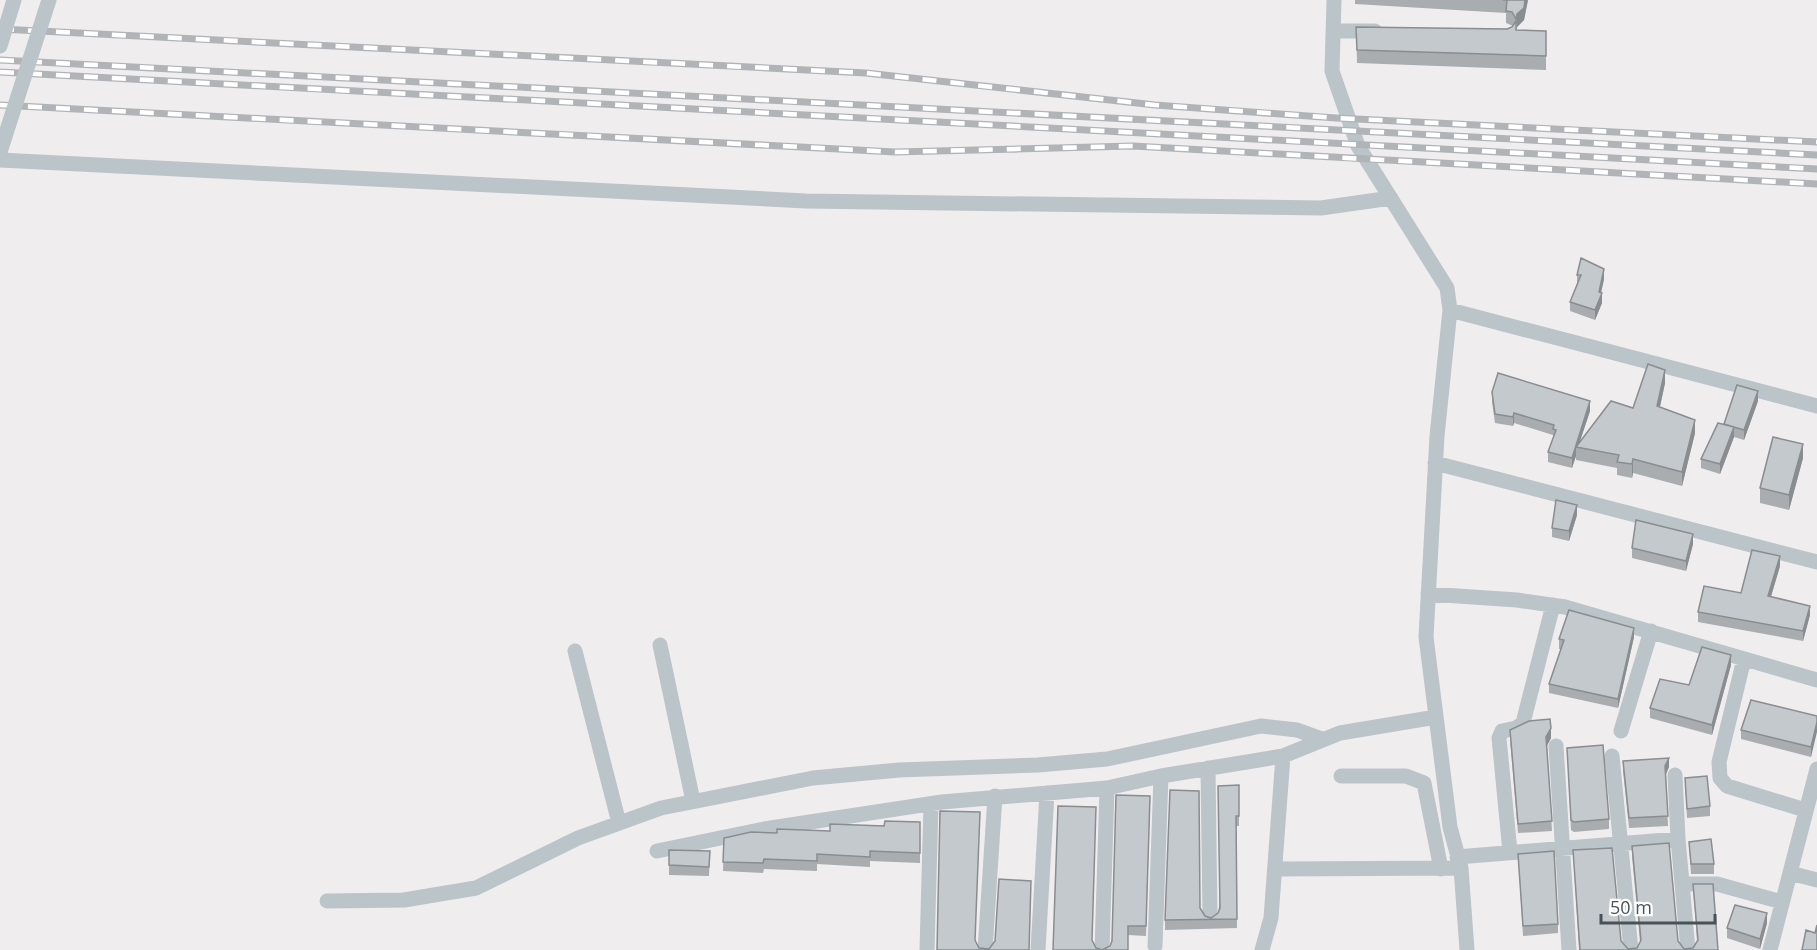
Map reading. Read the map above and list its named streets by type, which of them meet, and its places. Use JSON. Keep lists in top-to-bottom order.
{
  "scale_bar": "50 m"
}
